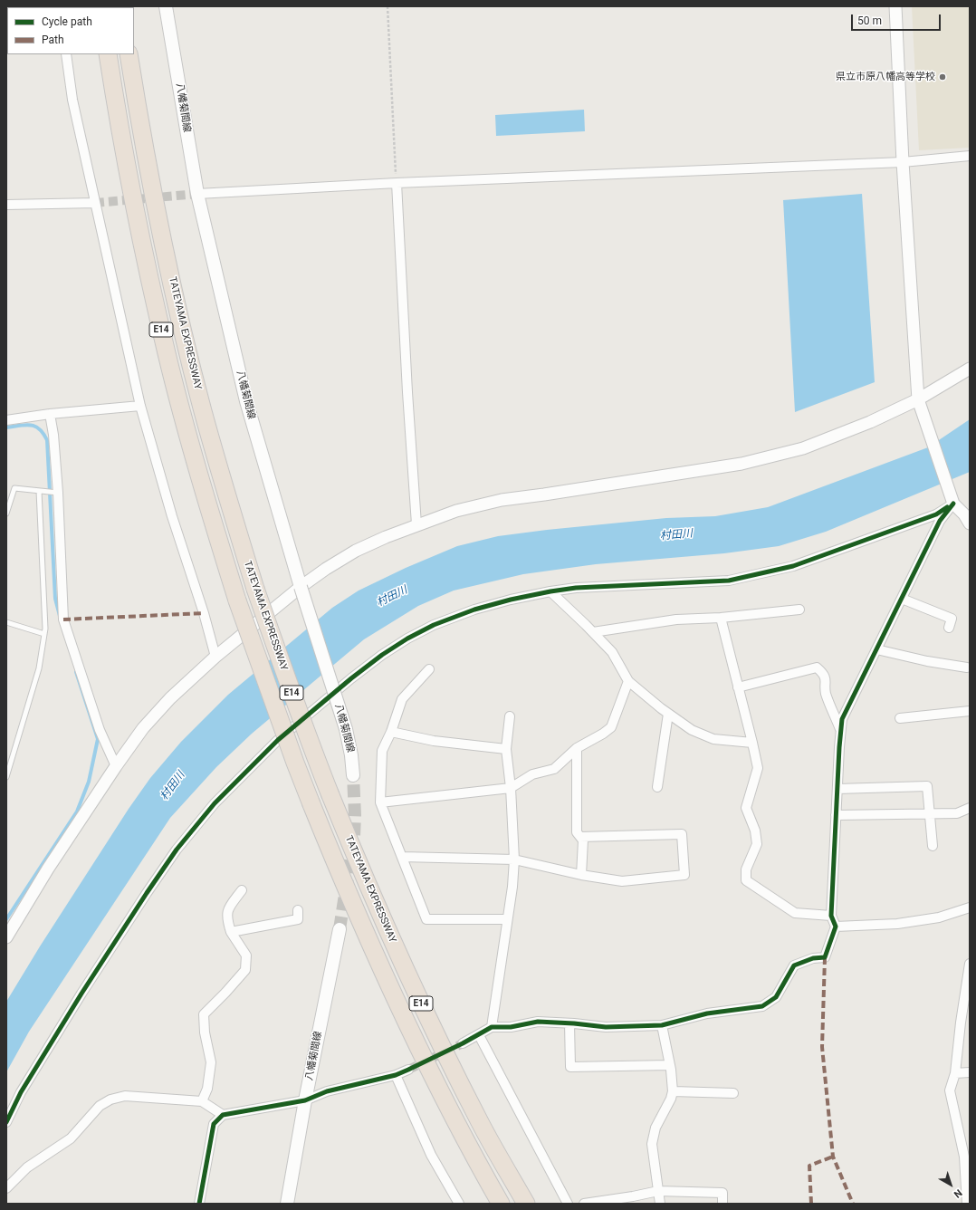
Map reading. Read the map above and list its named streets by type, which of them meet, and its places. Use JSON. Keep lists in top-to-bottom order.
{
  "streets": {
    "highway": ["E14", "TATEYAMA EXPRESSWAY"],
    "main road": ["八幡菊間線"]
  },
  "water": ["村田川"],
  "places": ["県立市原八幡高等学校"],
  "legend": ["Cycle path", "Path"],
  "scale_bar": "50 m",
  "north": "bottom right"
}
